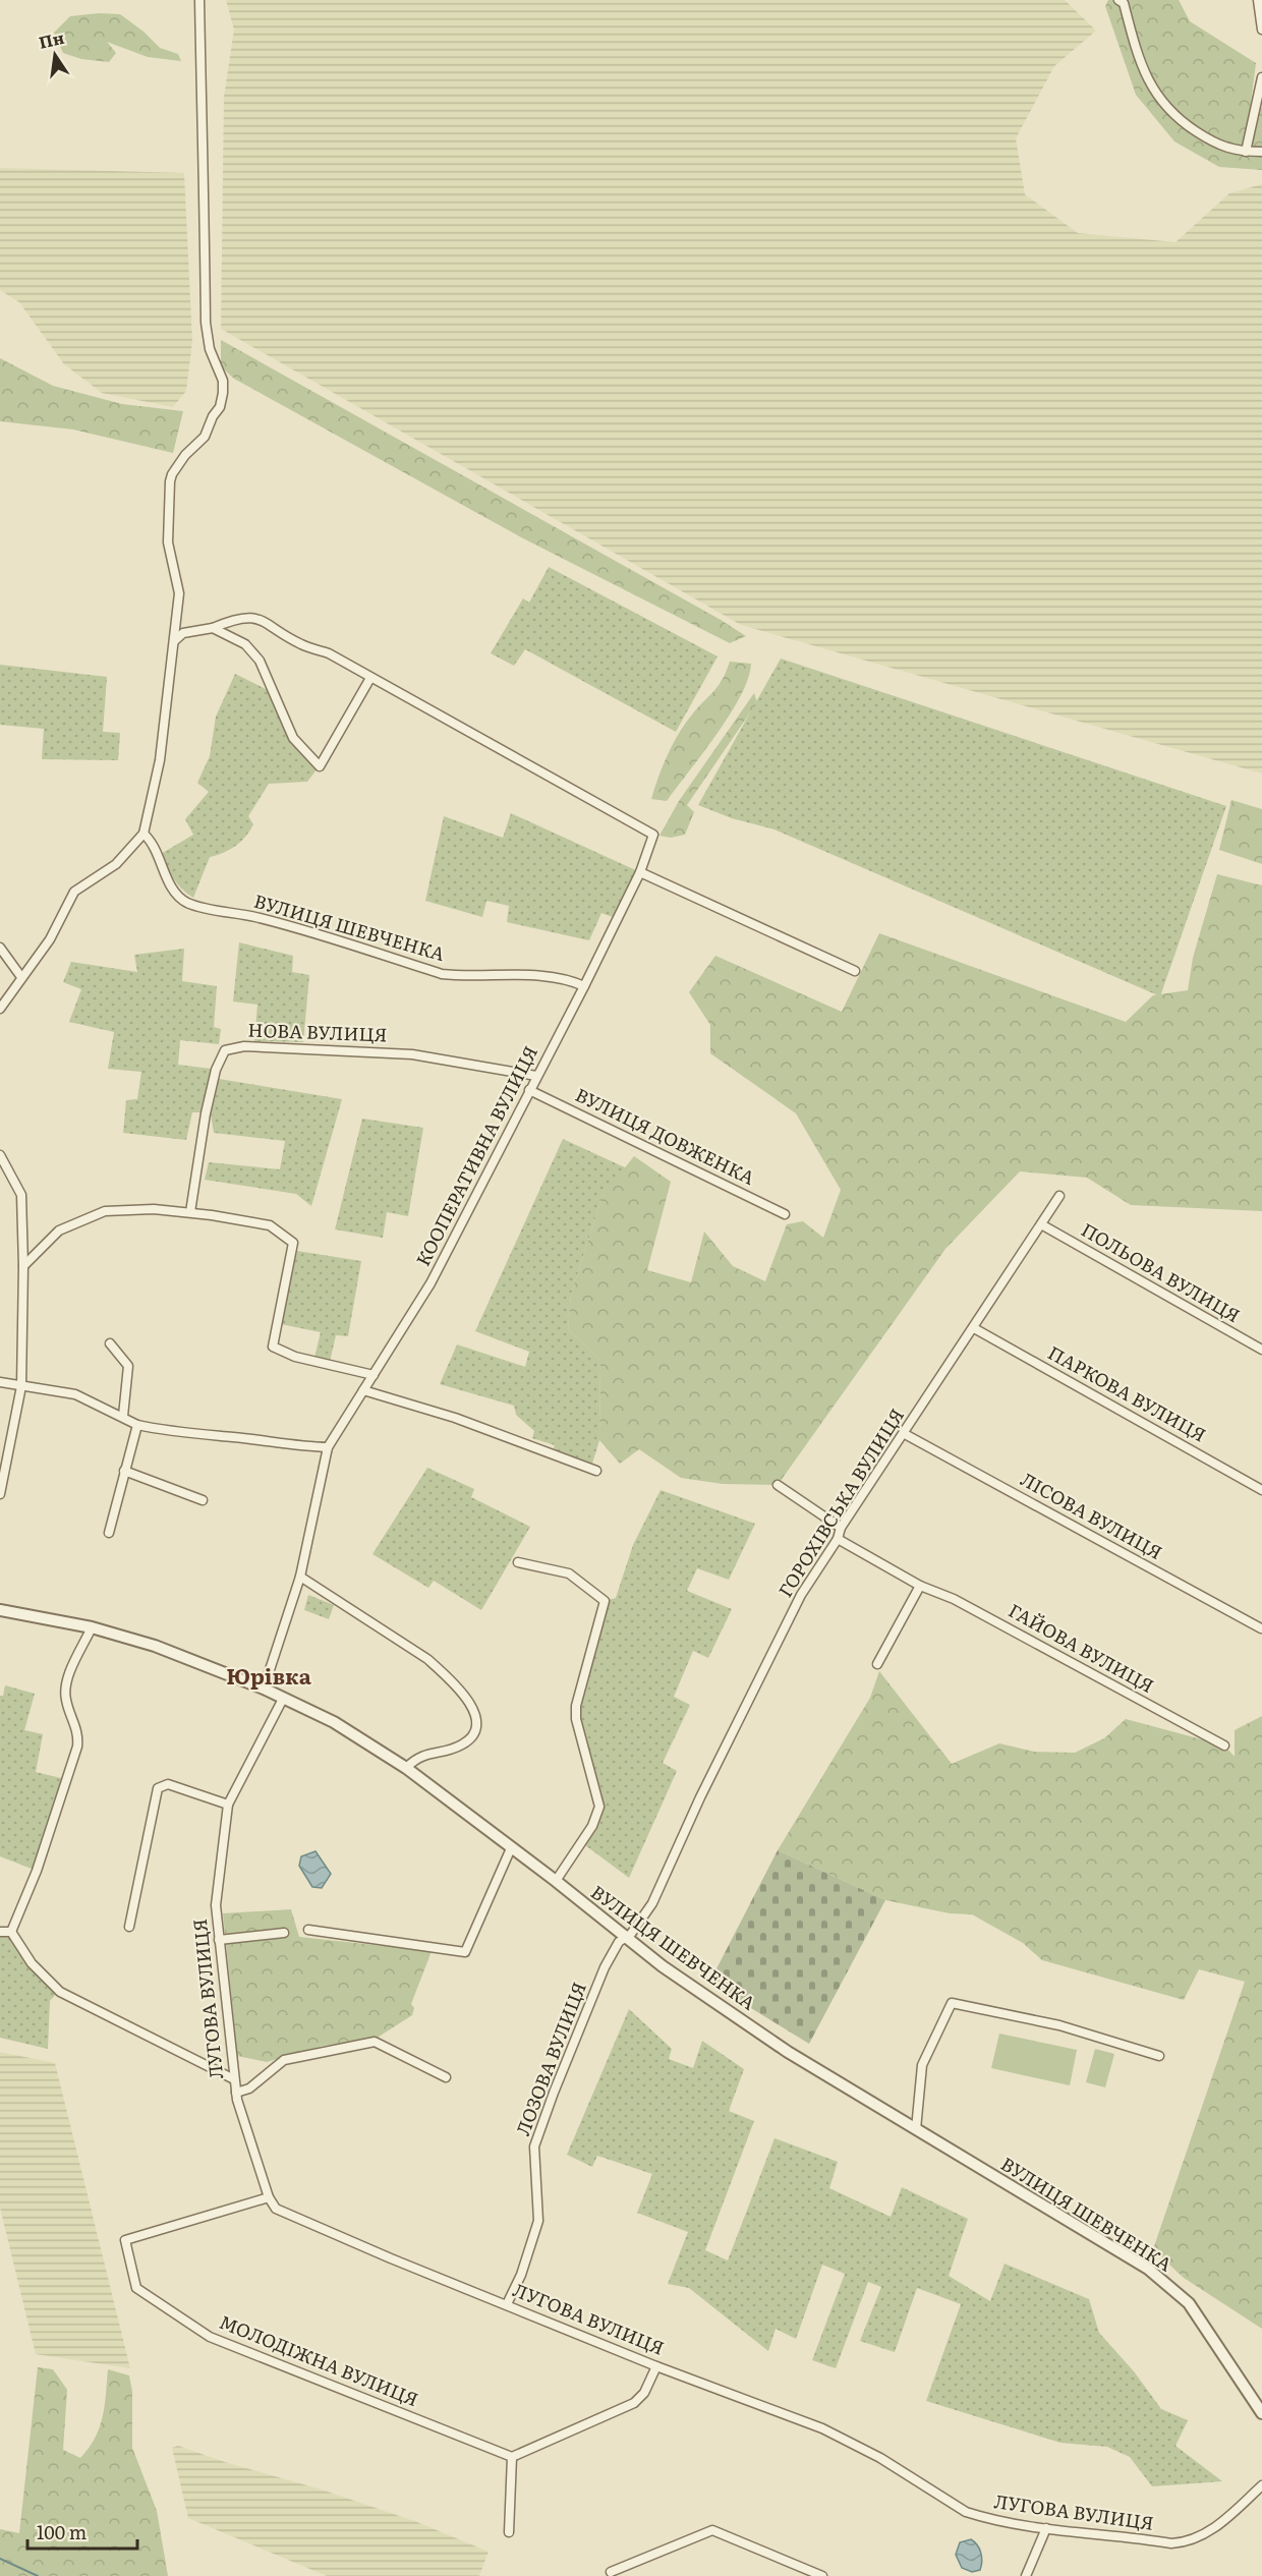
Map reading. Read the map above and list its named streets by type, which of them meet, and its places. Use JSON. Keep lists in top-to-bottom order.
{
  "streets": {
    "street": [
      "ВУЛИЦЯ ШЕВЧЕНКА",
      "НОВА ВУЛИЦЯ",
      "ВУЛИЦЯ ДОВЖЕНКА",
      "КООПЕРАТИВНА ВУЛИЦЯ",
      "ПОЛЬОВА ВУЛИЦЯ",
      "ПАРКОВА ВУЛИЦЯ",
      "ГОРОХІВСЬКА ВУЛИЦЯ",
      "ЛІСОВА ВУЛИЦЯ",
      "ГАЙОВА ВУЛИЦЯ",
      "ЛУГОВА ВУЛИЦЯ",
      "ЛОЗОВА ВУЛИЦЯ",
      "МОЛОДІЖНА ВУЛИЦЯ"
    ]
  },
  "crossings": [
    ["ВУЛИЦЯ ШЕВЧЕНКА", "КООПЕРАТИВНА ВУЛИЦЯ"],
    ["ВУЛИЦЯ ШЕВЧЕНКА", "ГОРОХІВСЬКА ВУЛИЦЯ"],
    ["ВУЛИЦЯ ШЕВЧЕНКА", "ЛОЗОВА ВУЛИЦЯ"],
    ["НОВА ВУЛИЦЯ", "КООПЕРАТИВНА ВУЛИЦЯ"],
    ["ВУЛИЦЯ ДОВЖЕНКА", "КООПЕРАТИВНА ВУЛИЦЯ"],
    ["ПОЛЬОВА ВУЛИЦЯ", "ГОРОХІВСЬКА ВУЛИЦЯ"],
    ["ПАРКОВА ВУЛИЦЯ", "ГОРОХІВСЬКА ВУЛИЦЯ"],
    ["ГОРОХІВСЬКА ВУЛИЦЯ", "ЛІСОВА ВУЛИЦЯ"],
    ["ГОРОХІВСЬКА ВУЛИЦЯ", "ГАЙОВА ВУЛИЦЯ"],
    ["ГОРОХІВСЬКА ВУЛИЦЯ", "ЛОЗОВА ВУЛИЦЯ"],
    ["ЛУГОВА ВУЛИЦЯ", "ЛОЗОВА ВУЛИЦЯ"],
    ["ЛУГОВА ВУЛИЦЯ", "МОЛОДІЖНА ВУЛИЦЯ"]
  ],
  "districts": ["Юрівка"],
  "scale_bar": "100 m",
  "north": "top"
}
